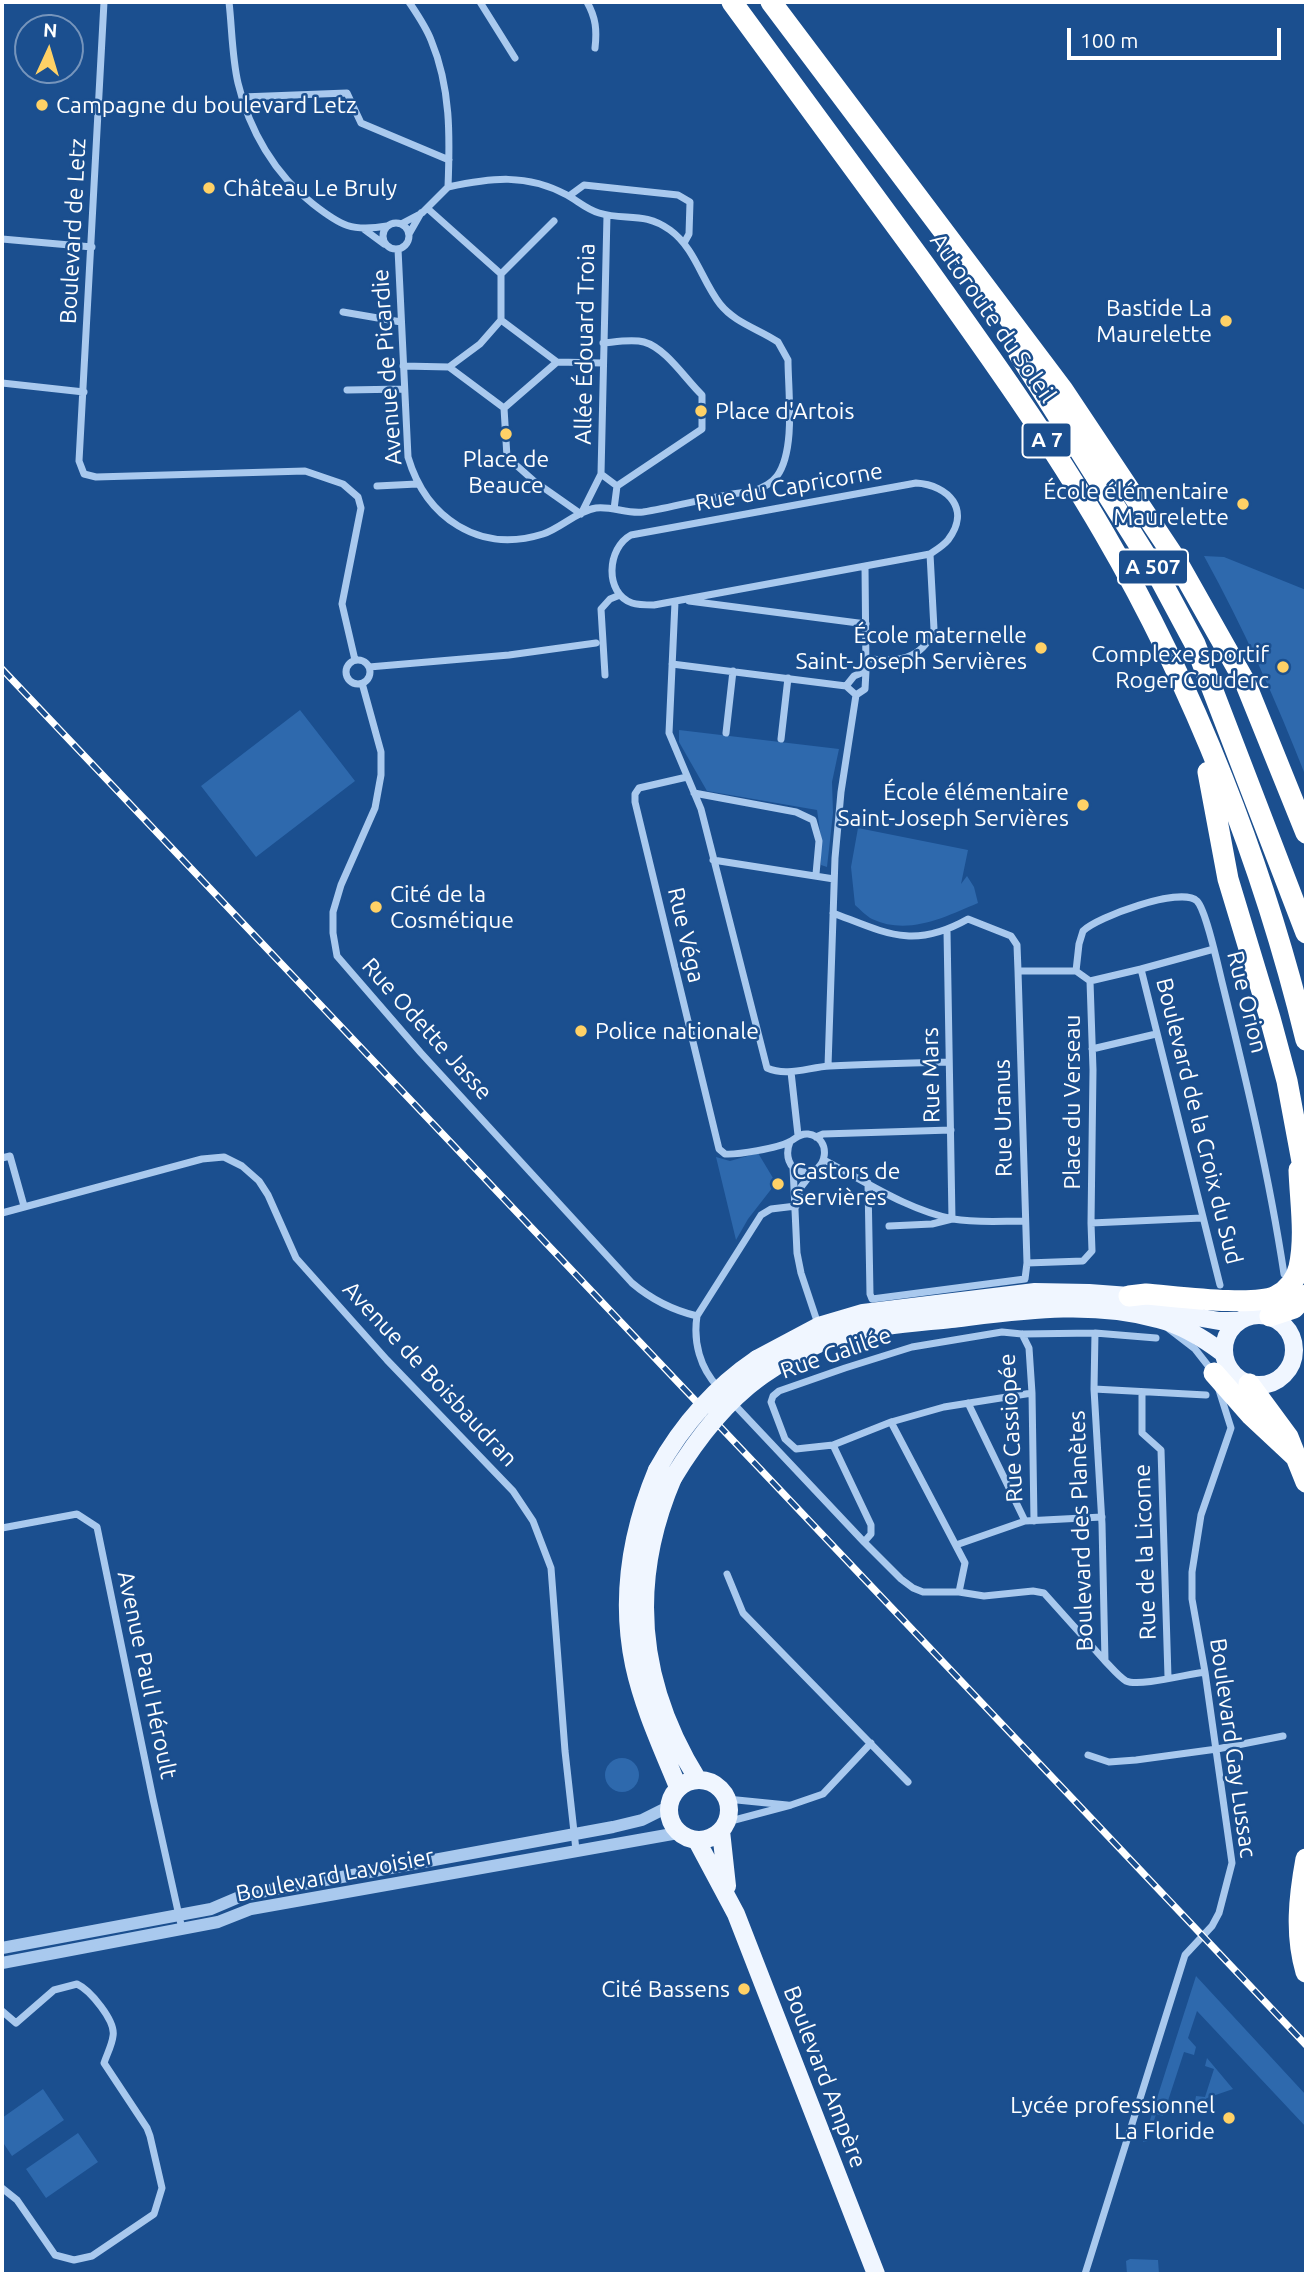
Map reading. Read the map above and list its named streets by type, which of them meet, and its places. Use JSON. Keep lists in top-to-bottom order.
{
  "streets": {
    "highway": ["Autoroute du Soleil", "A 7", "A 507"],
    "main road": ["Boulevard Ampère"],
    "street": [
      "Boulevard de Letz",
      "Allée Édouard Troia",
      "Avenue de Picardie",
      "Rue du Capricorne",
      "Rue Véga",
      "Rue Orion",
      "Rue Odette Jasse",
      "Rue Mars",
      "Place du Verseau",
      "Rue Uranus",
      "Boulevard de la Croix du Sud",
      "Rue Galilée",
      "Avenue de Boisbaudran",
      "Rue Cassiopée",
      "Boulevard des Planètes",
      "Rue de la Licorne",
      "Avenue Paul Héroult",
      "Boulevard Gay Lussac",
      "Boulevard Lavoisier"
    ]
  },
  "crossings": [
    ["Boulevard de Letz", "Rue Odette Jasse"],
    ["Autoroute du Soleil", "A 507"],
    ["Allée Édouard Troia", "Avenue de Picardie"],
    ["Place du Verseau", "Rue Uranus"],
    ["Place du Verseau", "Boulevard de la Croix du Sud"],
    ["Rue Galilée", "Rue Cassiopée"],
    ["Rue Galilée", "Boulevard des Planètes"],
    ["Avenue de Boisbaudran", "Boulevard Lavoisier"],
    ["Rue Cassiopée", "Boulevard des Planètes"],
    ["Boulevard des Planètes", "Rue de la Licorne"],
    ["Boulevard des Planètes", "Boulevard Gay Lussac"],
    ["Avenue Paul Héroult", "Boulevard Lavoisier"],
    ["Boulevard Lavoisier", "Boulevard Ampère"]
  ],
  "places": [
    "Campagne du boulevard Letz",
    "Château Le Bruly",
    "Bastide La Maurelette",
    "Place d'Artois",
    "Place de Beauce",
    "École élémentaire Maurelette",
    "École maternelle Saint-Joseph Servières",
    "Complexe sportif Roger Couderc",
    "École élémentaire Saint-Joseph Servières",
    "Cité de la Cosmétique",
    "Police nationale",
    "Castors de Servières",
    "Cité Bassens",
    "Lycée professionnel La Floride"
  ],
  "scale_bar": "100 m",
  "north": "top"
}
